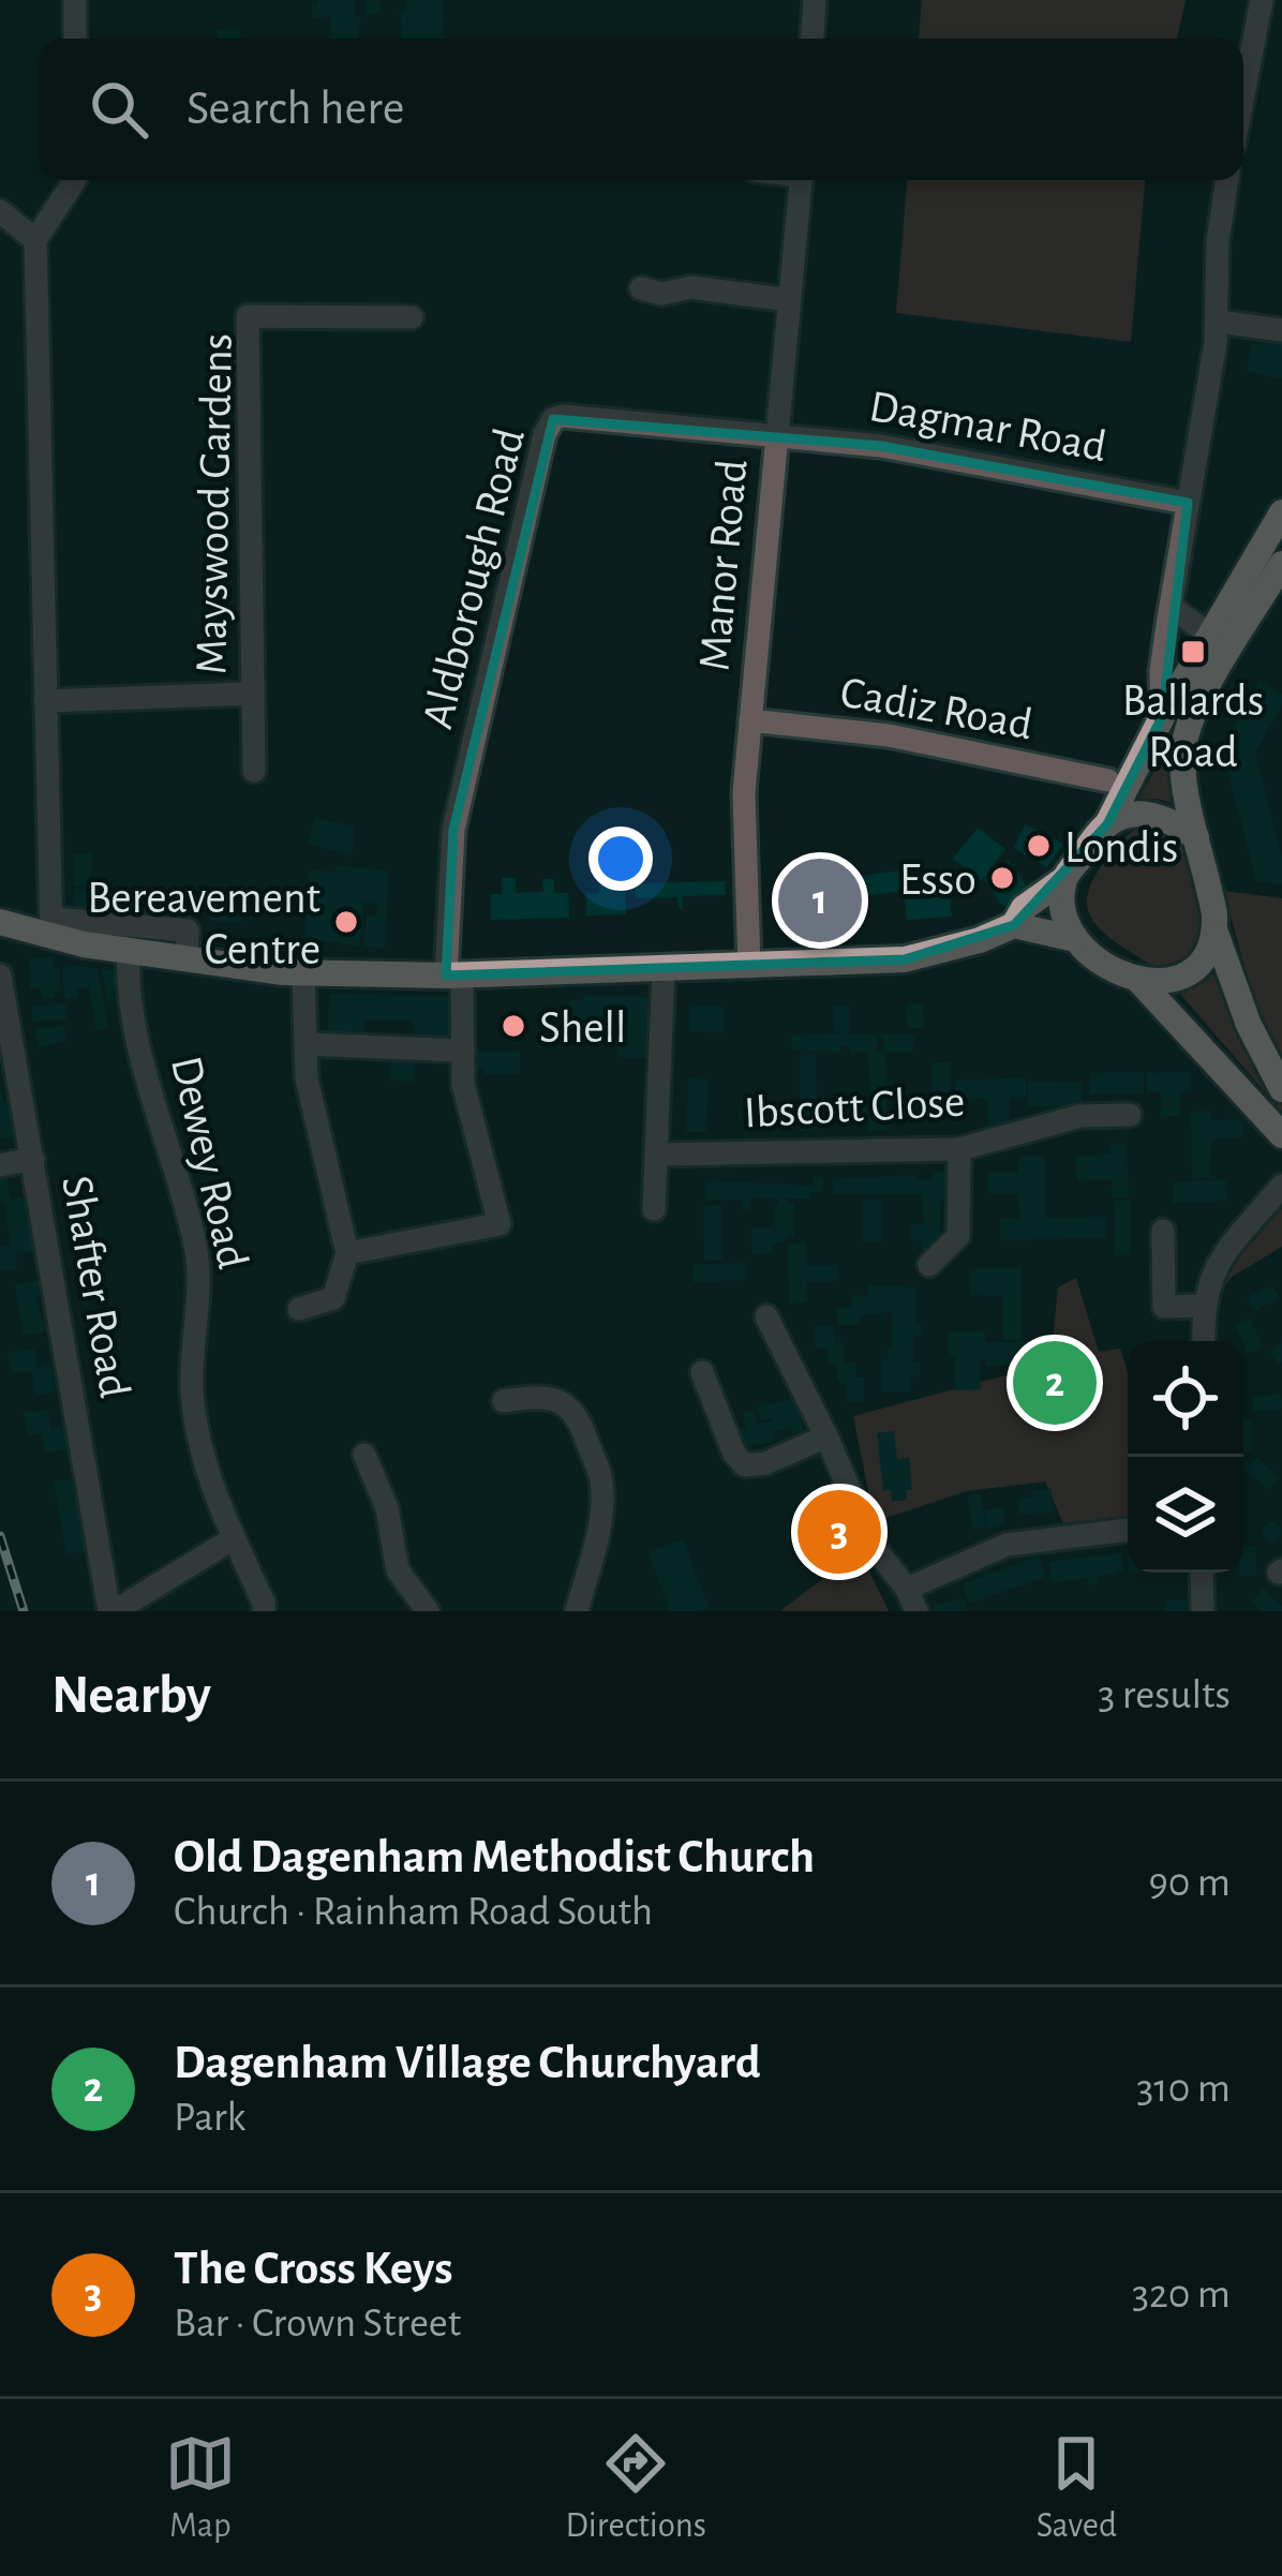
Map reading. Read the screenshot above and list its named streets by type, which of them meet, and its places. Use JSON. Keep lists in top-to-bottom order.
{
  "streets": {
    "street": [
      "Dagmar Road",
      "Mayswood Gardens",
      "Manor Road",
      "Aldborough Road",
      "Cadiz Road",
      "Ibscott Close",
      "Dewey Road",
      "Shafter Road"
    ]
  },
  "crossings": [
    ["Dagmar Road", "Manor Road"],
    ["Dagmar Road", "Aldborough Road"],
    ["Manor Road", "Aldborough Road"],
    ["Manor Road", "Cadiz Road"]
  ],
  "places": {
    "transit": ["Ballards Road"],
    "other": [
      "Londis",
      "Esso",
      "Bereavement Centre",
      "Shell"
    ]
  },
  "page": {
    "search": "Search here",
    "pins": ["1", "2", "3"],
    "heading": ["Nearby", "3 results"],
    "list": [
      {
        "mark": "1",
        "name": "Old Dagenham Methodist Church",
        "note": "Church · Rainham Road South",
        "value": "90 m"
      },
      {
        "mark": "2",
        "name": "Dagenham Village Churchyard",
        "note": "Park",
        "value": "310 m"
      },
      {
        "mark": "3",
        "name": "The Cross Keys",
        "note": "Bar · Crown Street",
        "value": "320 m"
      }
    ],
    "nav": ["Map", "Directions", "Saved"]
  }
}
